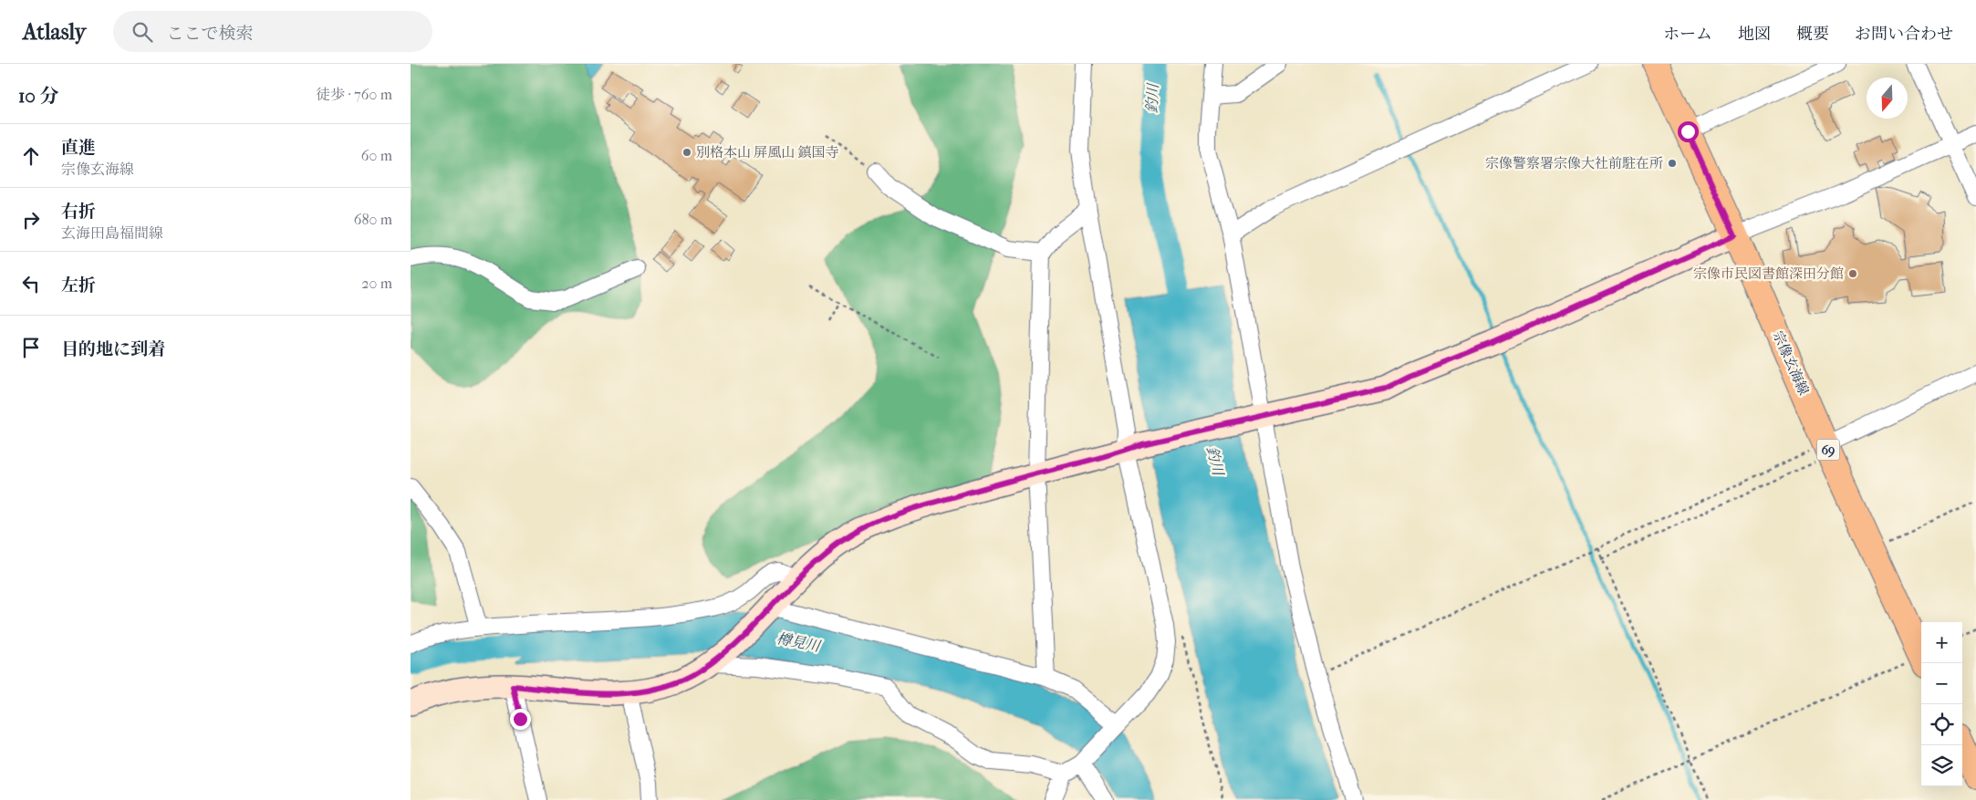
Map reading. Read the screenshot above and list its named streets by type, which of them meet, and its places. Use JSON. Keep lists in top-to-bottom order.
{
  "streets": {
    "main road": ["宗像玄海線", "69"]
  },
  "water": ["釣川", "樽見川"],
  "places": ["別格本山 屏風山 鎮国寺", "宗像警察署宗像大社前駐在所", "宗像市民図書館深田分館"],
  "north": "bottom",
  "page": {
    "header": "Atlasly",
    "search": "ここで検索",
    "nav": [
      "ホーム",
      "地図",
      "概要",
      "お問い合わせ"
    ],
    "heading": ["10 分", "徒歩 · 760 m"],
    "list": [
      ["直進", "宗像玄海線", "60 m"],
      ["右折", "玄海田島福間線", "680 m"],
      ["左折", "20 m"],
      "目的地に到着"
    ],
    "map_buttons": ["+", "−"]
  }
}
